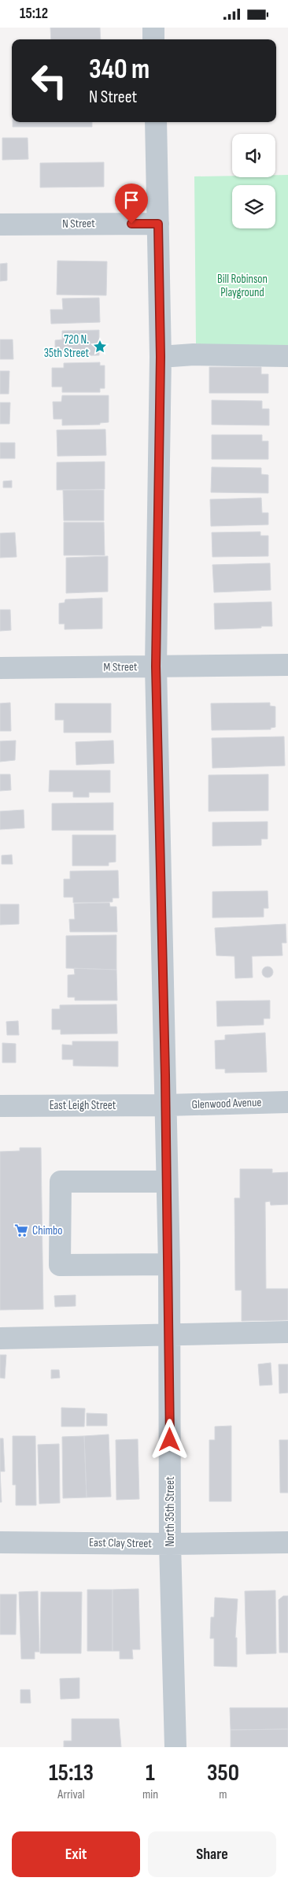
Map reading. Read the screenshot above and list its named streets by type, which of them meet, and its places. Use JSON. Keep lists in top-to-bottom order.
{
  "streets": {
    "street": [
      "N Street",
      "M Street",
      "Glenwood Avenue",
      "East Leigh Street",
      "North 35th Street",
      "East Clay Street"
    ]
  },
  "crossings": [
    ["N Street", "North 35th Street"],
    ["M Street", "North 35th Street"],
    ["Glenwood Avenue", "East Leigh Street"],
    ["Glenwood Avenue", "North 35th Street"],
    ["East Leigh Street", "North 35th Street"],
    ["North 35th Street", "East Clay Street"]
  ],
  "parks": ["Bill Robinson Playground"],
  "places": {
    "place": ["720 N. 35th Street"],
    "supermarket": ["Chimbo"]
  },
  "page": {
    "status": "15:12",
    "turn": ["340 m", "N Street"],
    "eta": [
      "15:13",
      "Arrival",
      "1",
      "min",
      "350",
      "m"
    ],
    "buttons": ["Exit", "Share"]
  }
}
